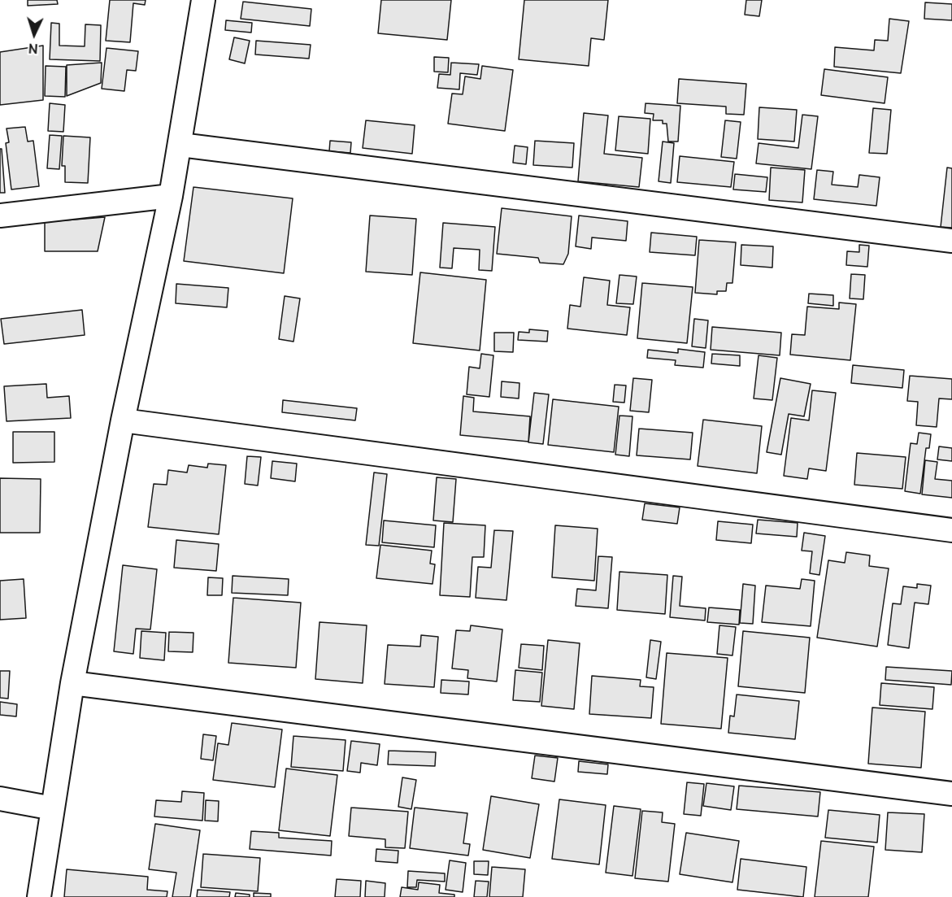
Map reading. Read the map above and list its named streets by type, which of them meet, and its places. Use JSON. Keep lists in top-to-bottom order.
{
  "north": "bottom"
}
